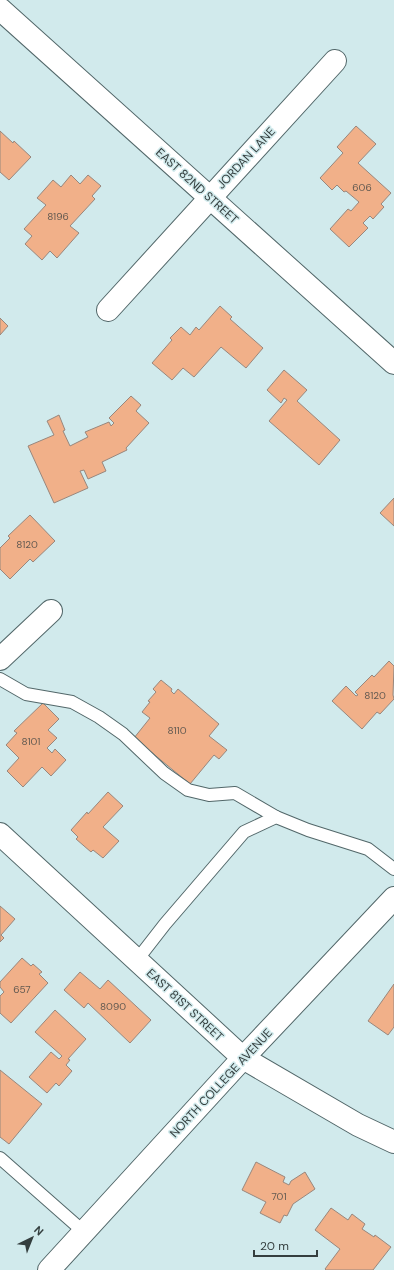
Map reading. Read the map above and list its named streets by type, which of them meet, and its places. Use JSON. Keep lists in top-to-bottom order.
{
  "streets": {
    "street": [
      "JORDAN LANE",
      "EAST 82ND STREET",
      "EAST 81ST STREET",
      "NORTH COLLEGE AVENUE"
    ]
  },
  "crossings": [
    ["JORDAN LANE", "EAST 82ND STREET"],
    ["EAST 81ST STREET", "NORTH COLLEGE AVENUE"]
  ],
  "house_numbers": [
    "606",
    "8196",
    "8120",
    "8120",
    "8110",
    "8101",
    "657",
    "8090",
    "701"
  ],
  "scale_bar": "20 m",
  "north": "top right"
}
